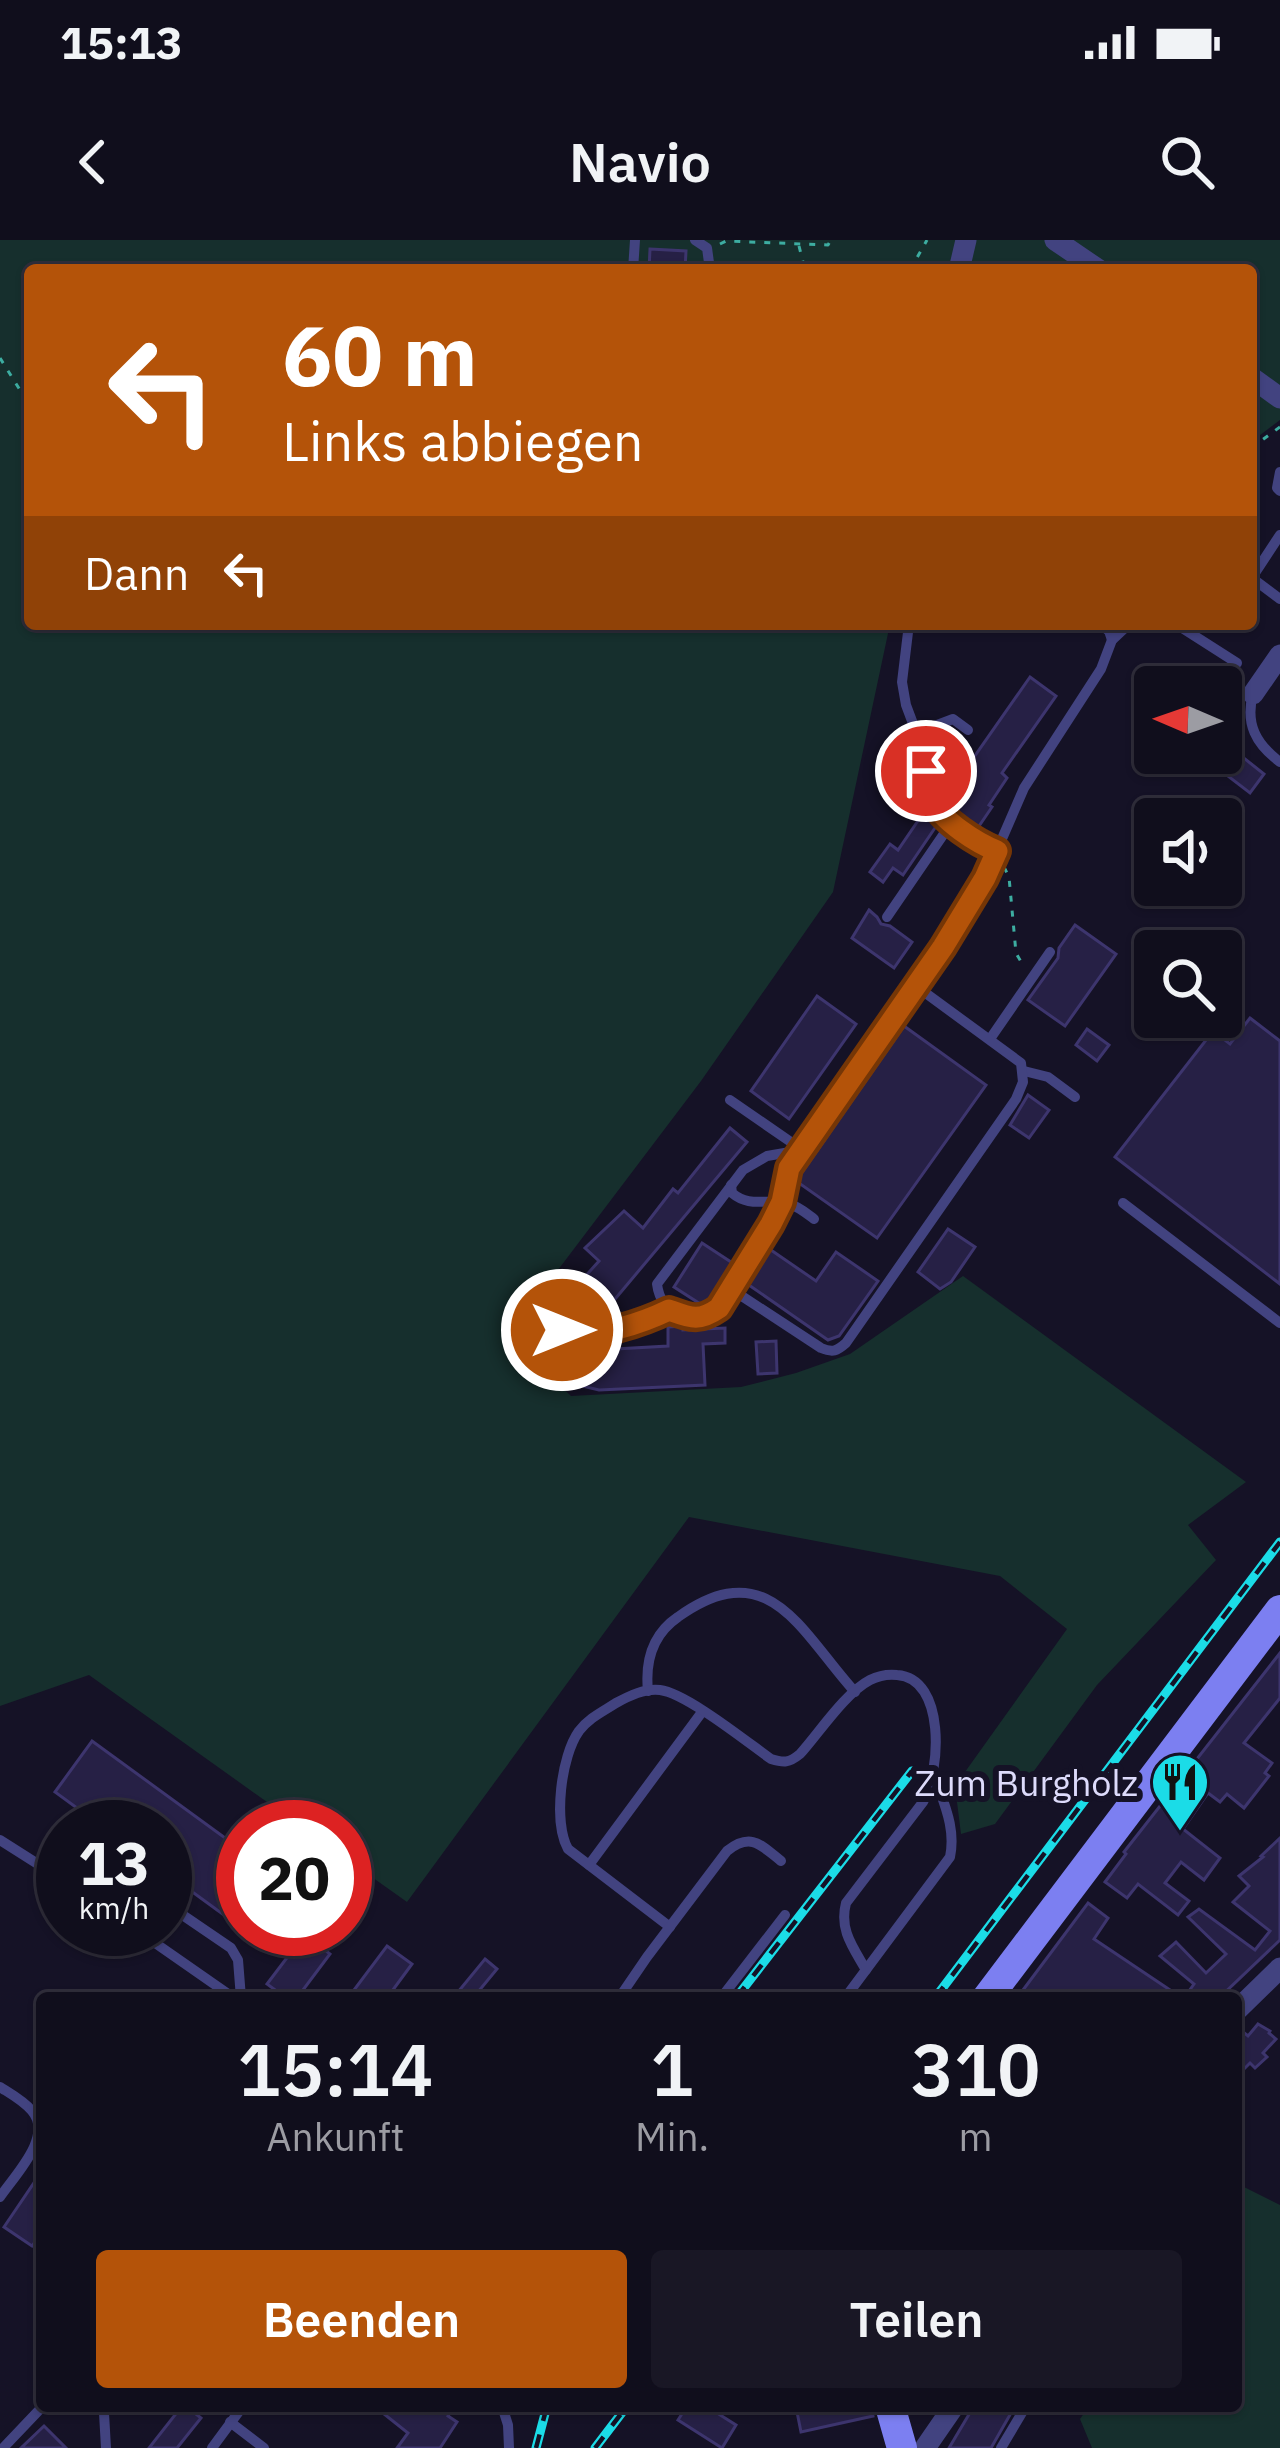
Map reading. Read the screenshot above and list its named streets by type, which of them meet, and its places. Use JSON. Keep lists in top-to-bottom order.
{
  "places": {
    "restaurant": ["Zum Burgholz"]
  },
  "north": "left",
  "page": {
    "status": "15:13",
    "header": "Navio",
    "turn": ["60 m", "Links abbiegen"],
    "then": "Dann",
    "speed": "13 km/h",
    "limit": "20",
    "eta": [
      "15:14",
      "Ankunft",
      "1",
      "Min.",
      "310",
      "m"
    ],
    "buttons": ["Beenden", "Teilen"]
  }
}
